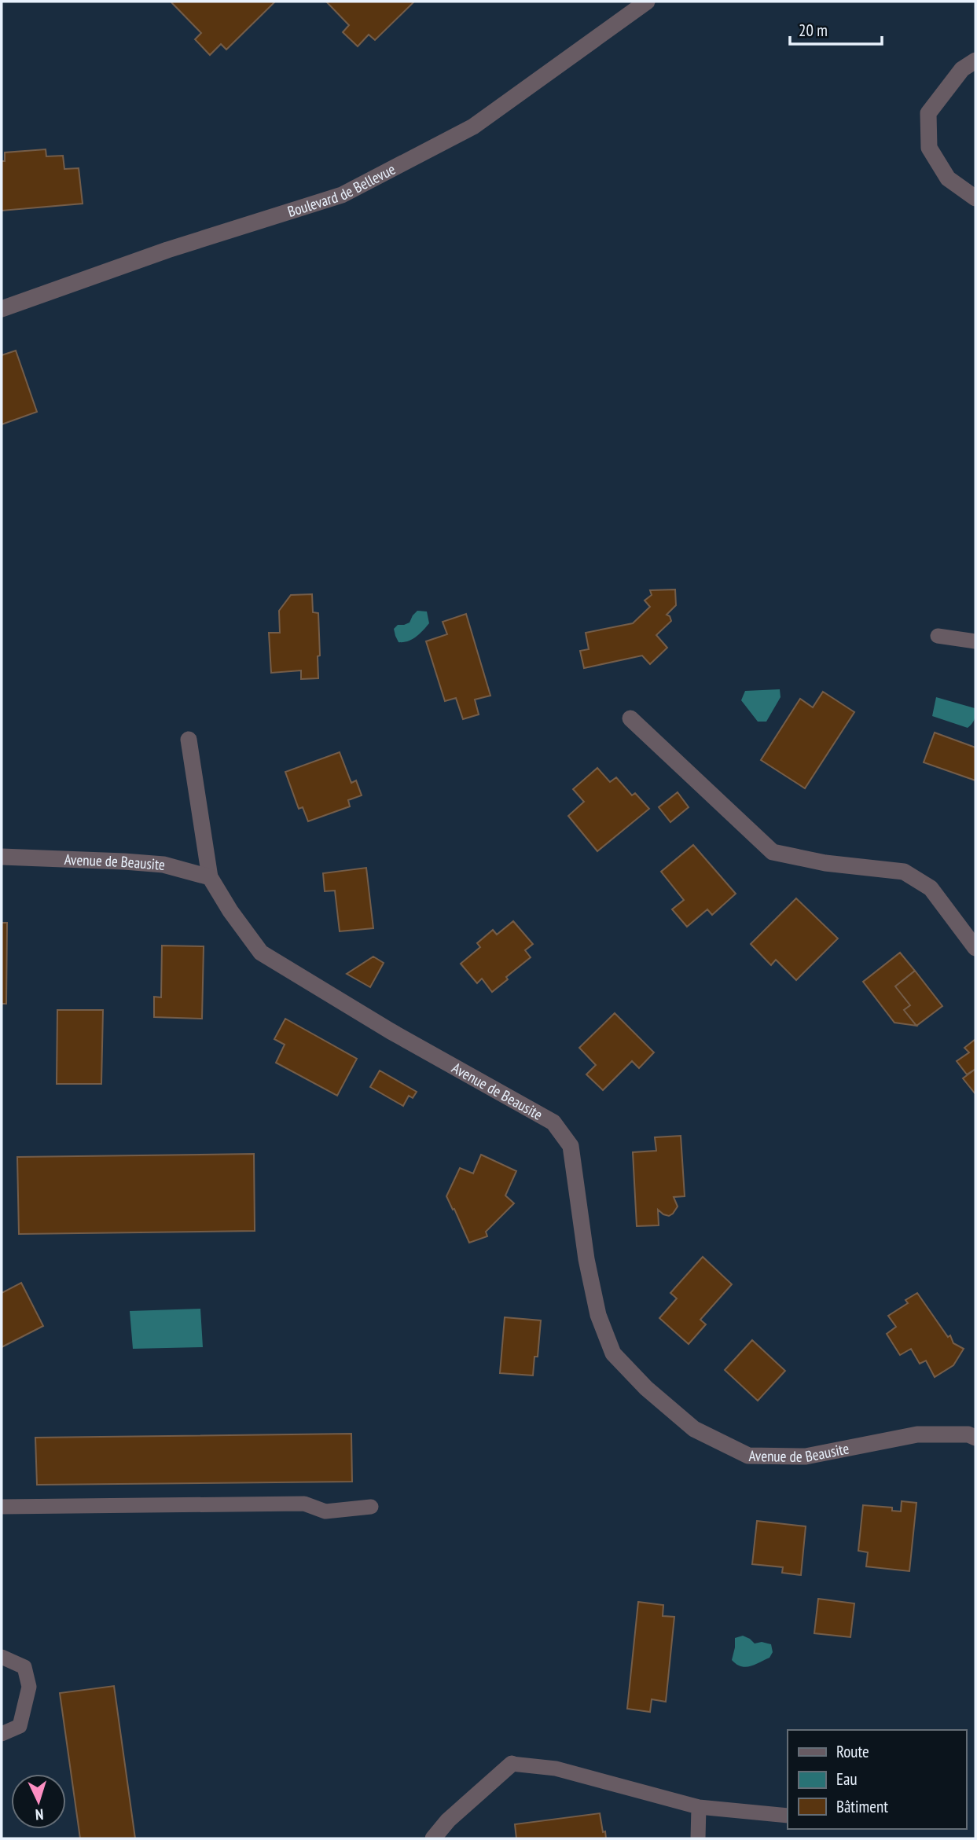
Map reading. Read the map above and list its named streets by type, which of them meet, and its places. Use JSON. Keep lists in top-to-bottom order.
{
  "streets": {
    "street": ["Boulevard de Bellevue", "Avenue de Beausite"]
  },
  "legend": ["Route", "Eau", "Bâtiment"],
  "scale_bar": "20 m",
  "north": "bottom"
}
